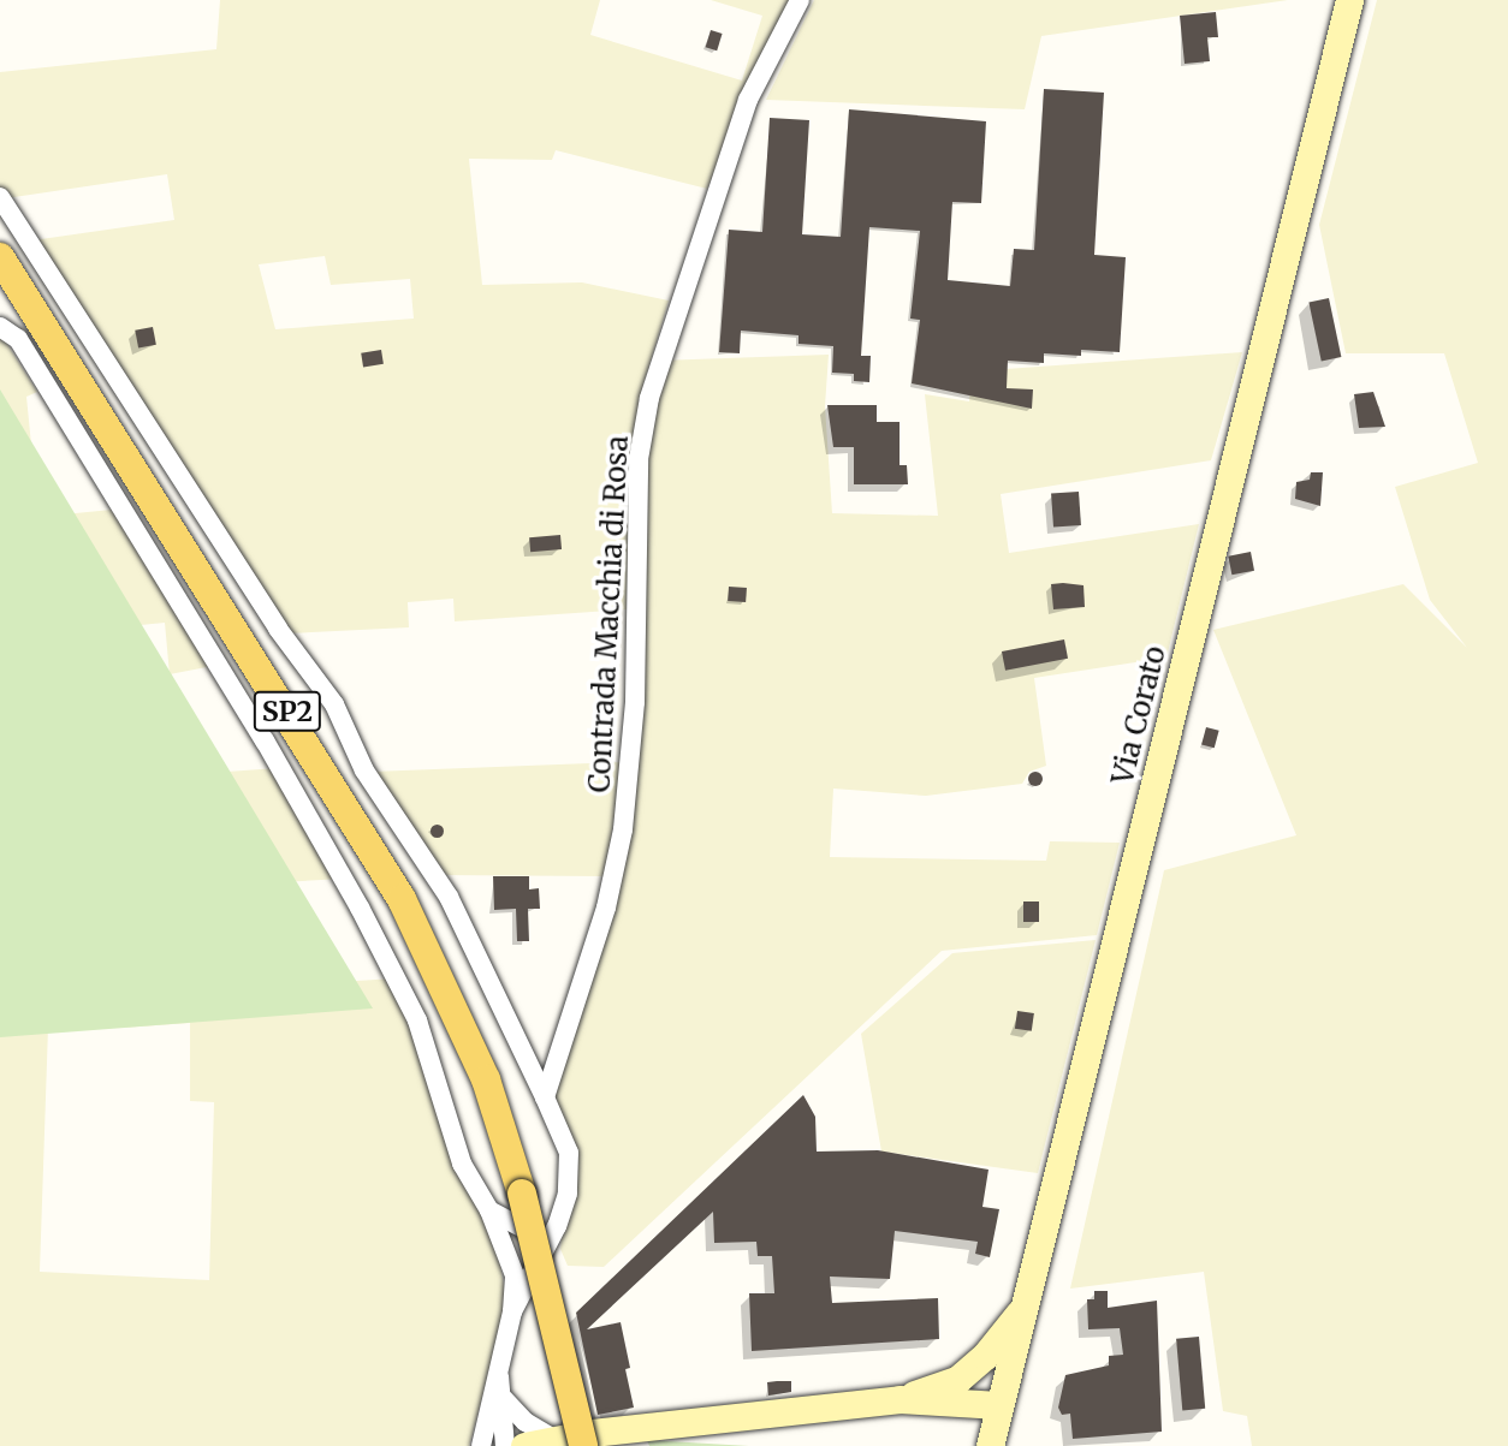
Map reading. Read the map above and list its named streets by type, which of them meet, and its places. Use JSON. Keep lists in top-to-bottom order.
{
  "streets": {
    "main road": ["SP2", "Via Corato"],
    "street": ["Contrada Macchia di Rosa"]
  }
}
